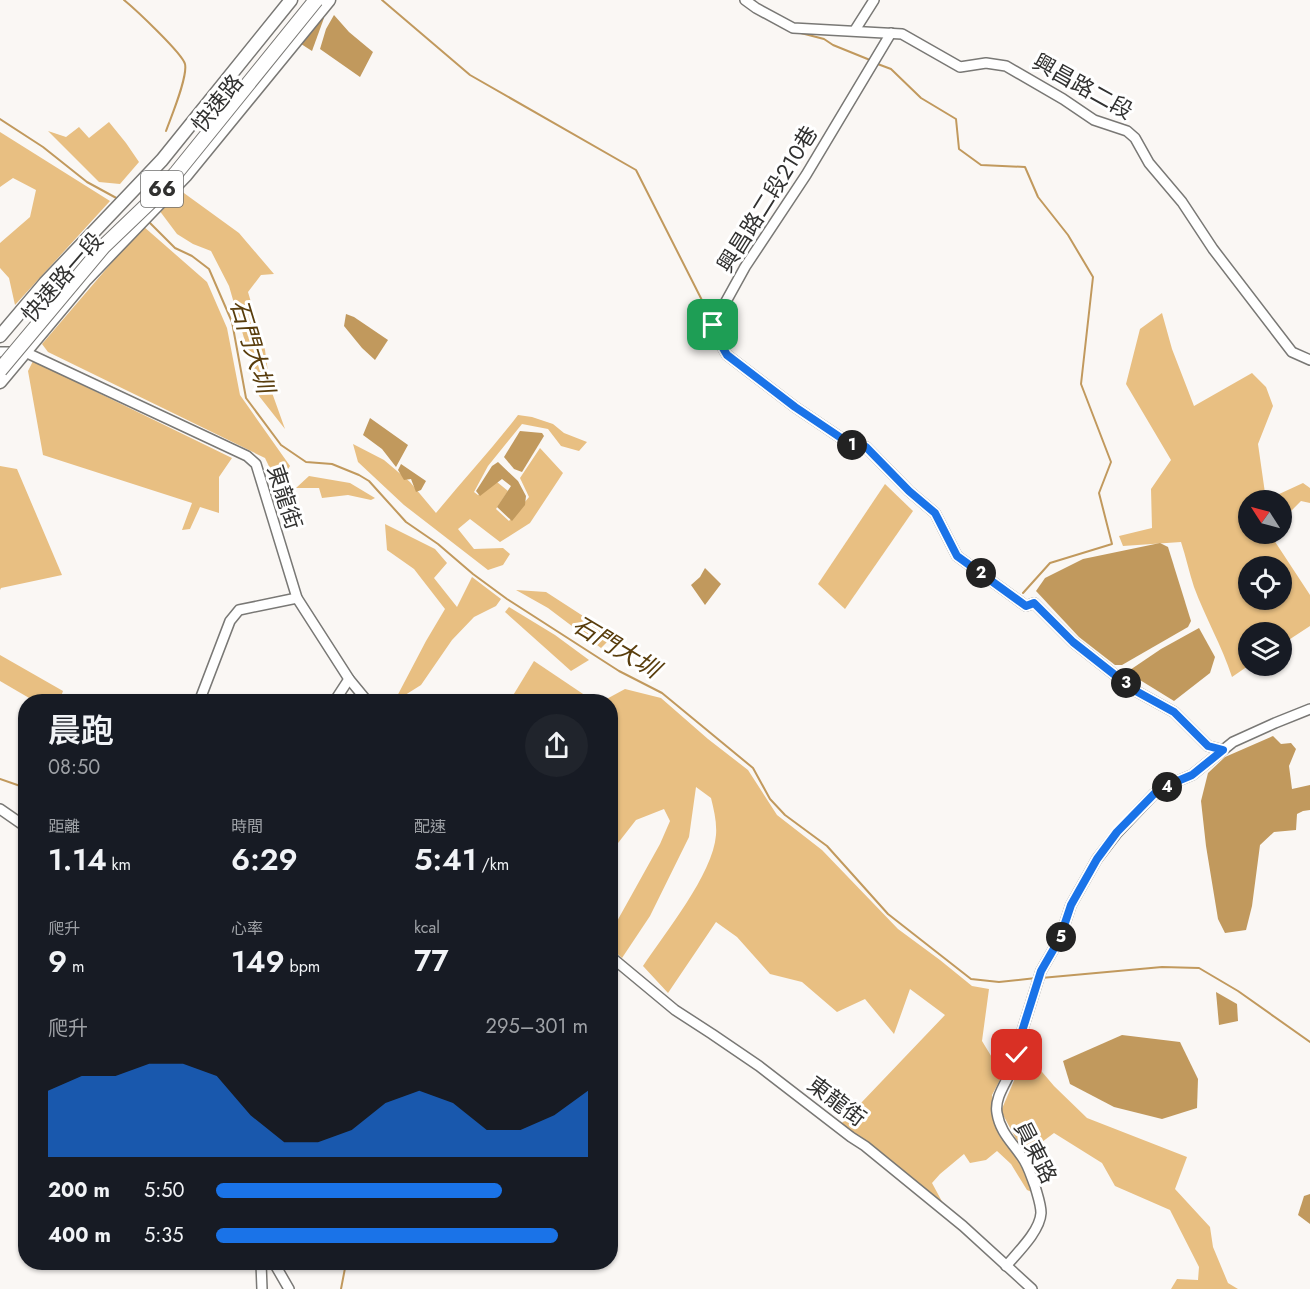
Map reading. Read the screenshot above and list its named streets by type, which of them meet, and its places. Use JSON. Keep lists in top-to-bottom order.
{
  "streets": {
    "highway": ["66"],
    "main road": ["快速路", "快速路一段"],
    "street": [
      "興昌路二段",
      "興昌路二段210巷",
      "東龍街",
      "員東路"
    ]
  },
  "crossings": [
    ["興昌路二段", "興昌路二段210巷"],
    ["快速路", "快速路一段"],
    ["興昌路二段210巷", "員東路"],
    ["快速路一段", "東龍街"],
    ["東龍街", "員東路"]
  ],
  "water": ["石門大圳"],
  "north": "top left",
  "page": {
    "pins": [
      "1",
      "2",
      "3",
      "4",
      "5"
    ],
    "heading": ["晨跑", "08:50"],
    "stats": [
      ["距離", "1.14 km"],
      ["時間", "6:29"],
      ["配速", "5:41 /km"],
      ["爬升", "9 m"],
      ["心率", "149 bpm"],
      ["kcal", "77"]
    ],
    "chart": ["爬升", "295–301 m"],
    "list": [
      {
        "name": "200 m",
        "note": "5:50"
      },
      {
        "name": "400 m",
        "note": "5:35"
      }
    ]
  }
}
